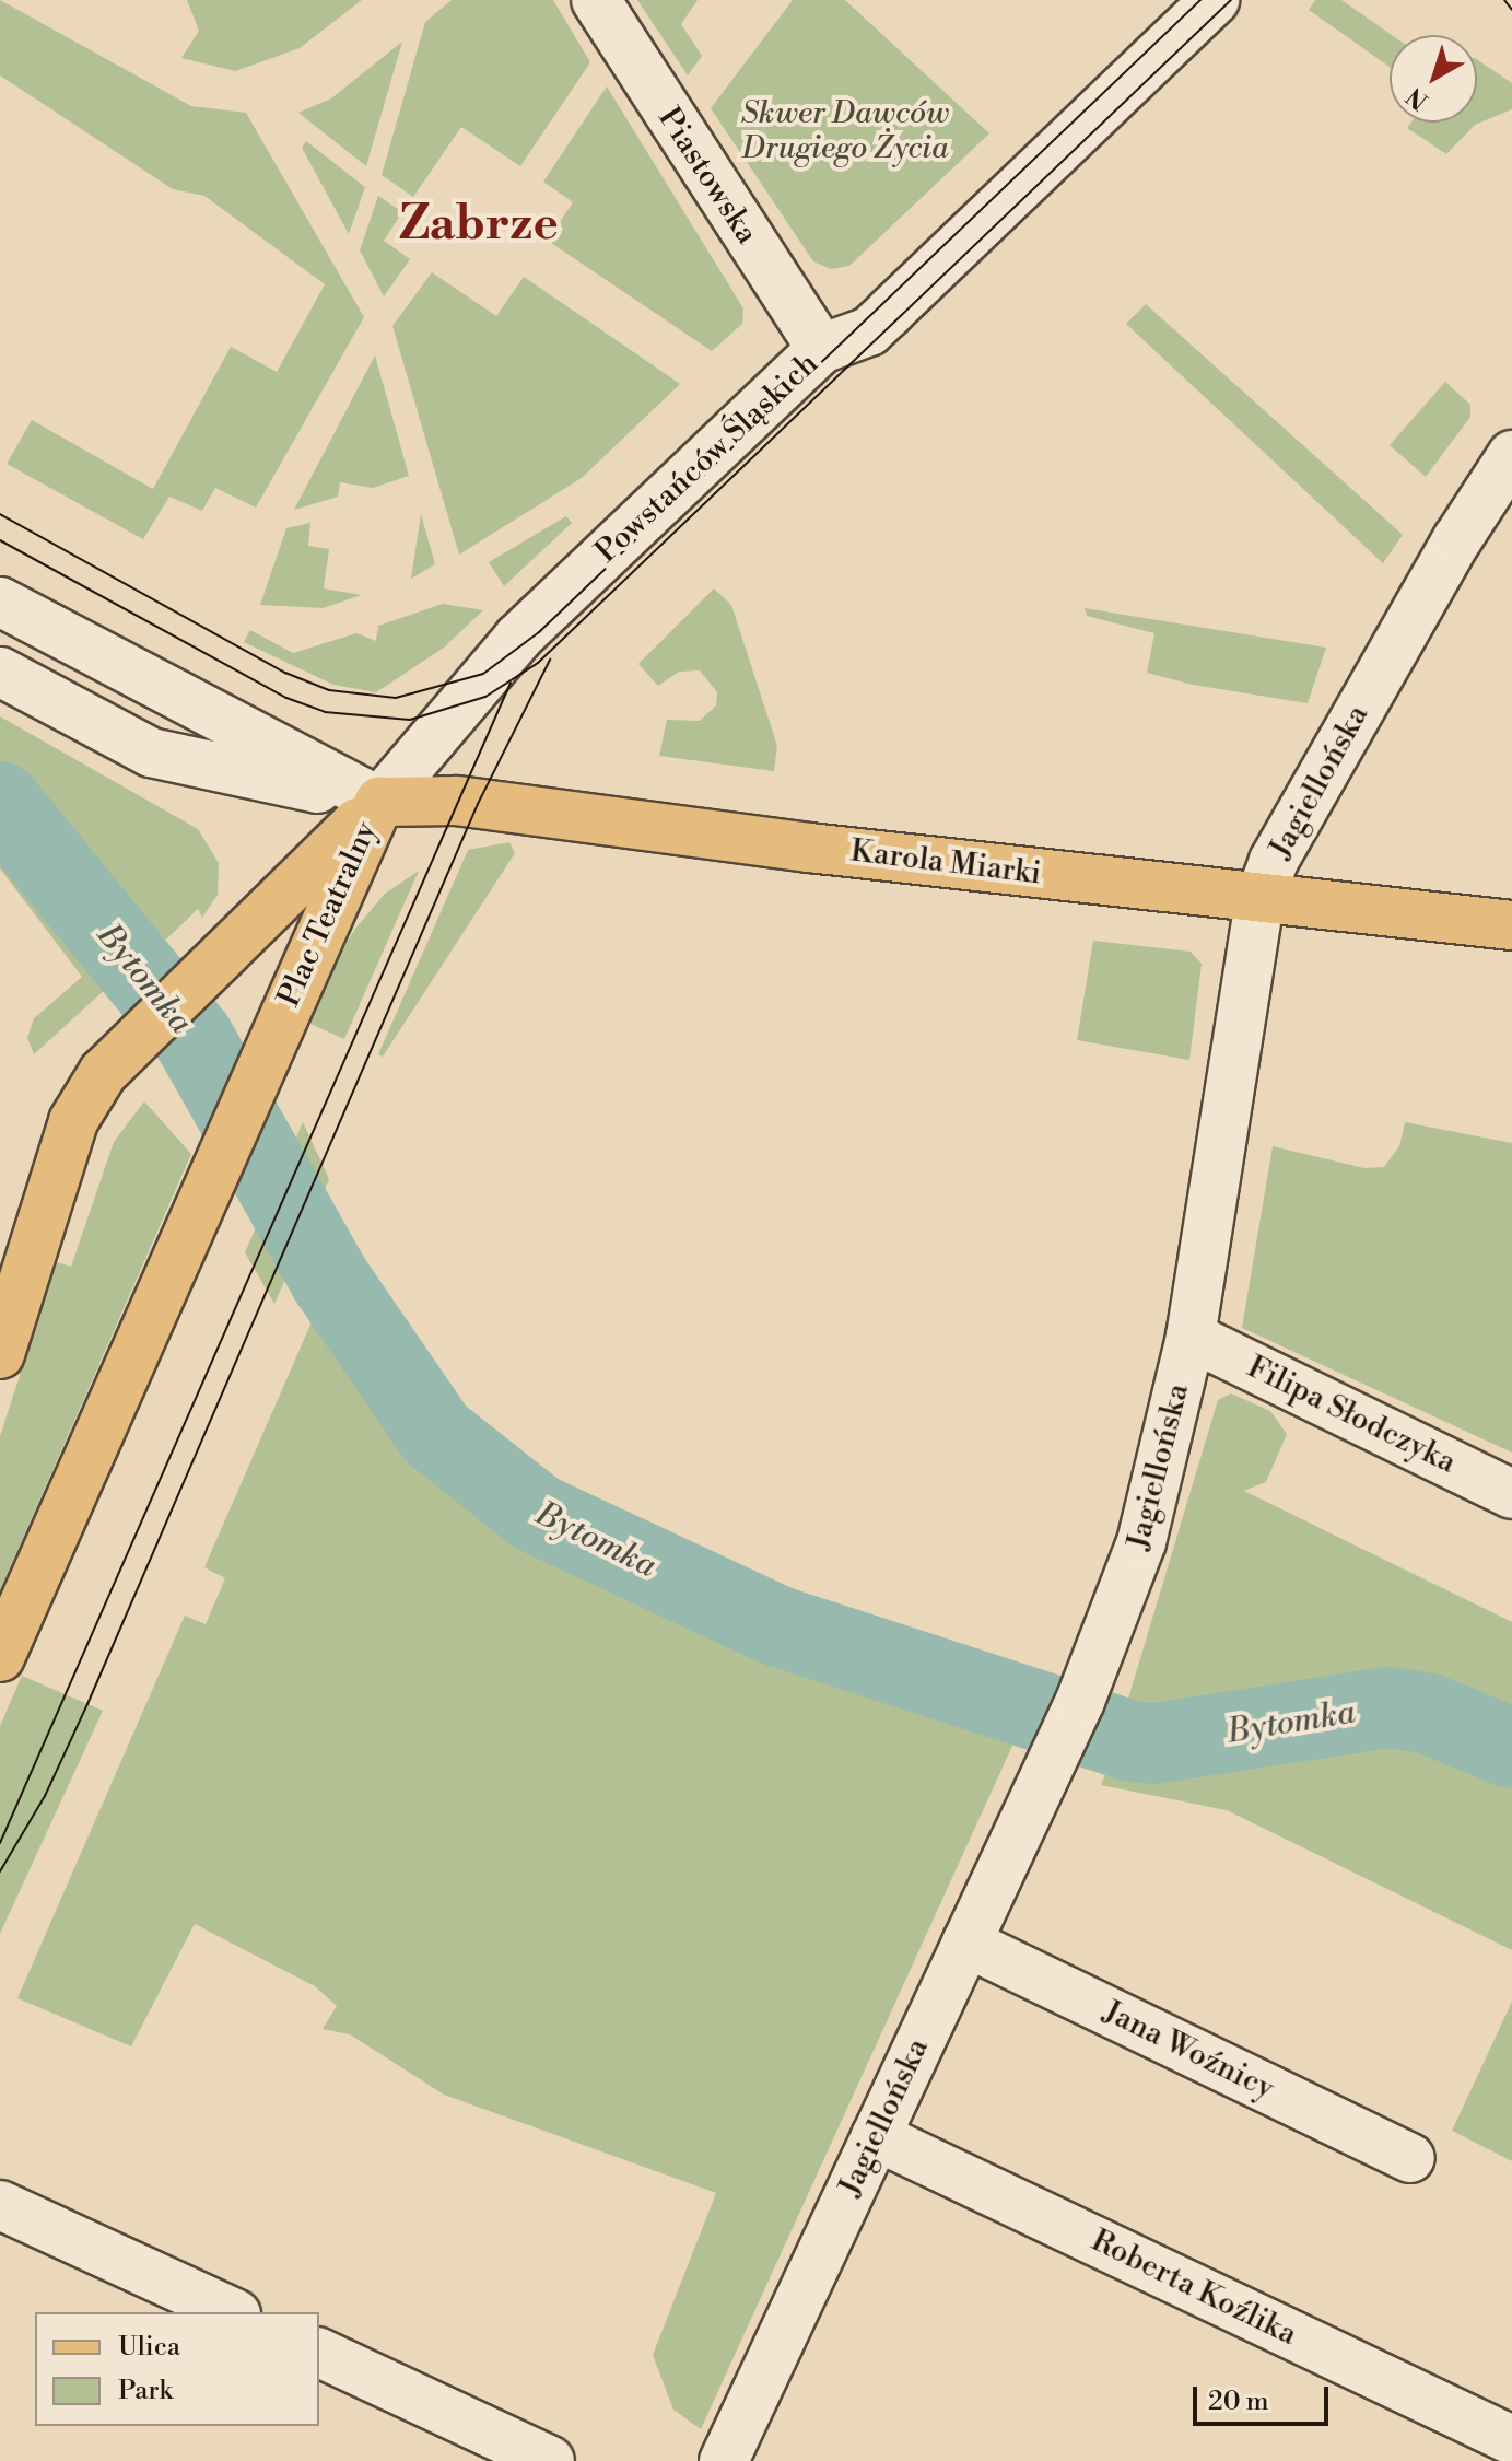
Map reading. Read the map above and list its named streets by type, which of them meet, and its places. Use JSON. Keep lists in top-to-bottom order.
{
  "streets": {
    "main road": ["Karola Miarki", "Plac Teatralny"],
    "street": [
      "Piastowska",
      "Powstańców Śląskich",
      "Jagiellońska",
      "Filipa Słodczyka",
      "Jana Woźnicy",
      "Roberta Koźlika"
    ]
  },
  "crossings": [
    ["Piastowska", "Powstańców Śląskich"],
    ["Powstańców Śląskich", "Karola Miarki"],
    ["Powstańców Śląskich", "Plac Teatralny"],
    ["Jagiellońska", "Karola Miarki"],
    ["Jagiellońska", "Filipa Słodczyka"],
    ["Jagiellońska", "Jana Woźnicy"],
    ["Jagiellońska", "Roberta Koźlika"],
    ["Karola Miarki", "Plac Teatralny"]
  ],
  "districts": ["Zabrze"],
  "water": ["Bytomka"],
  "parks": ["Skwer Dawców Drugiego Życia"],
  "legend": ["Ulica", "Park"],
  "scale_bar": "20 m",
  "north": "bottom left"
}
